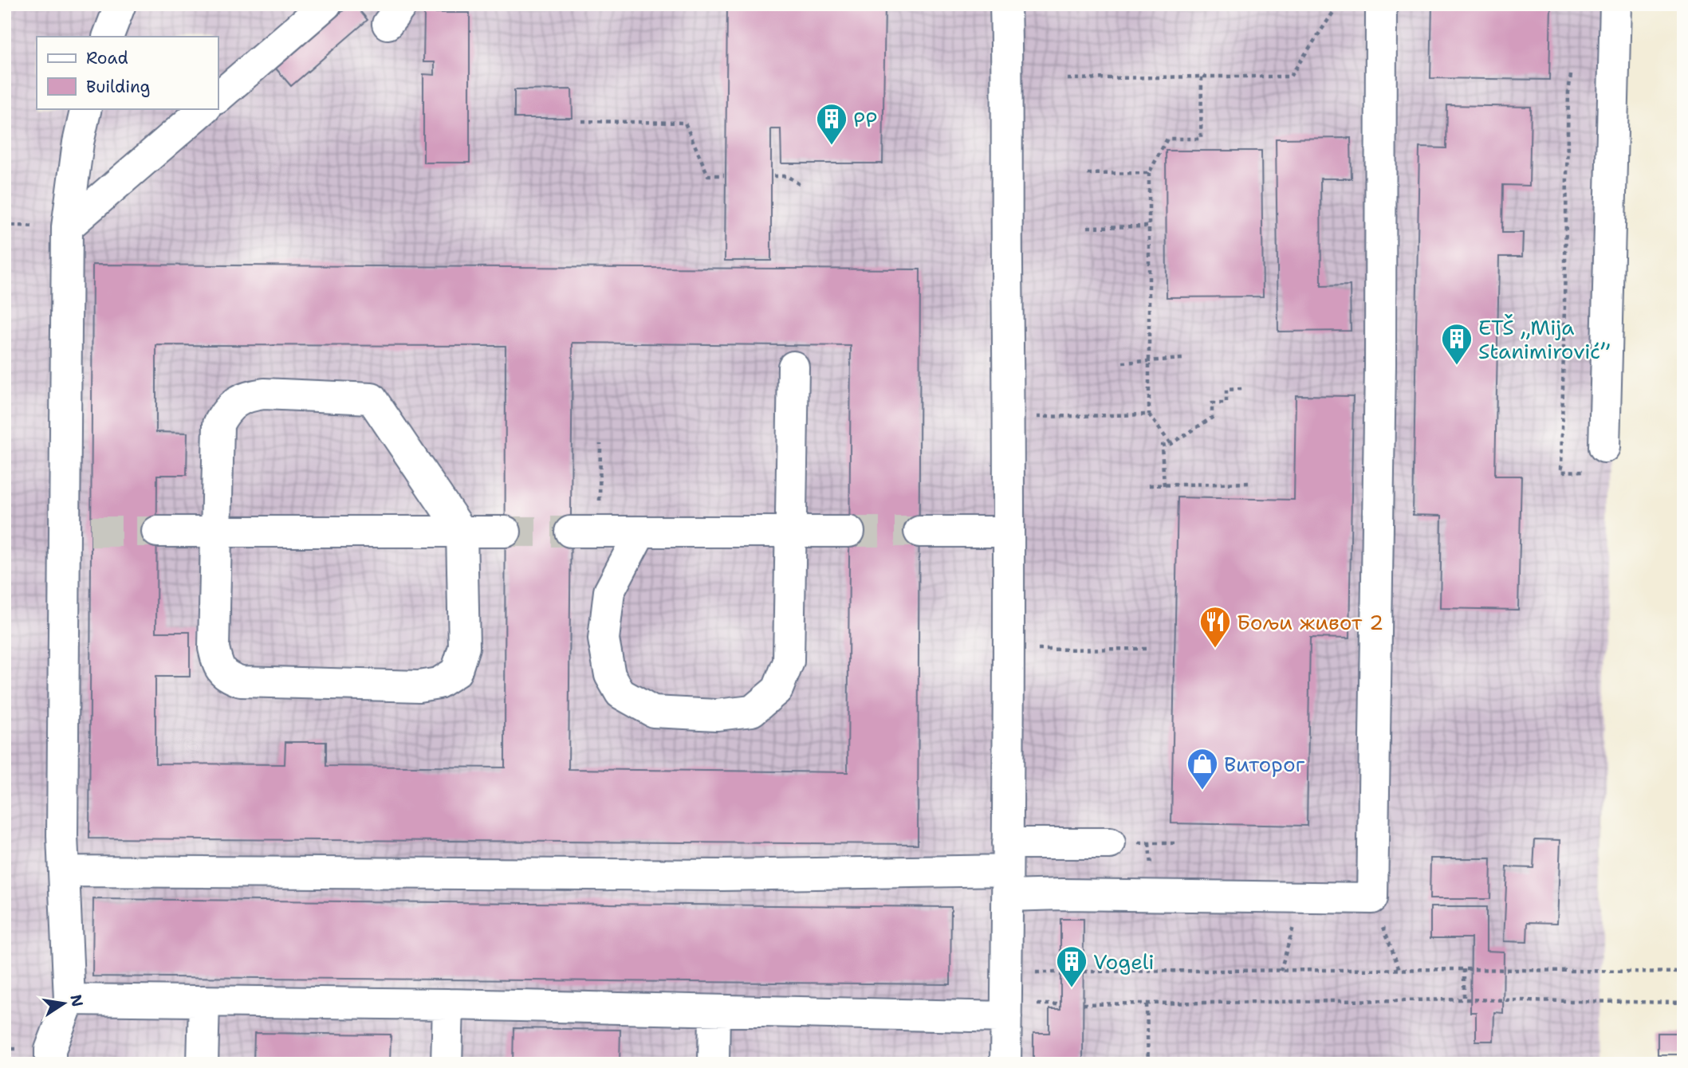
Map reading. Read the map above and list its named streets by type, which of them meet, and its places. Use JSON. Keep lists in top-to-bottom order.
{
  "places": {
    "building": ["PP", "ETŠ „Mija Stanimirović”", "Vogeli"],
    "restaurant": ["Бољи живот 2"],
    "shop": ["Виторог"]
  },
  "legend": ["Road", "Building"],
  "north": "right"
}
